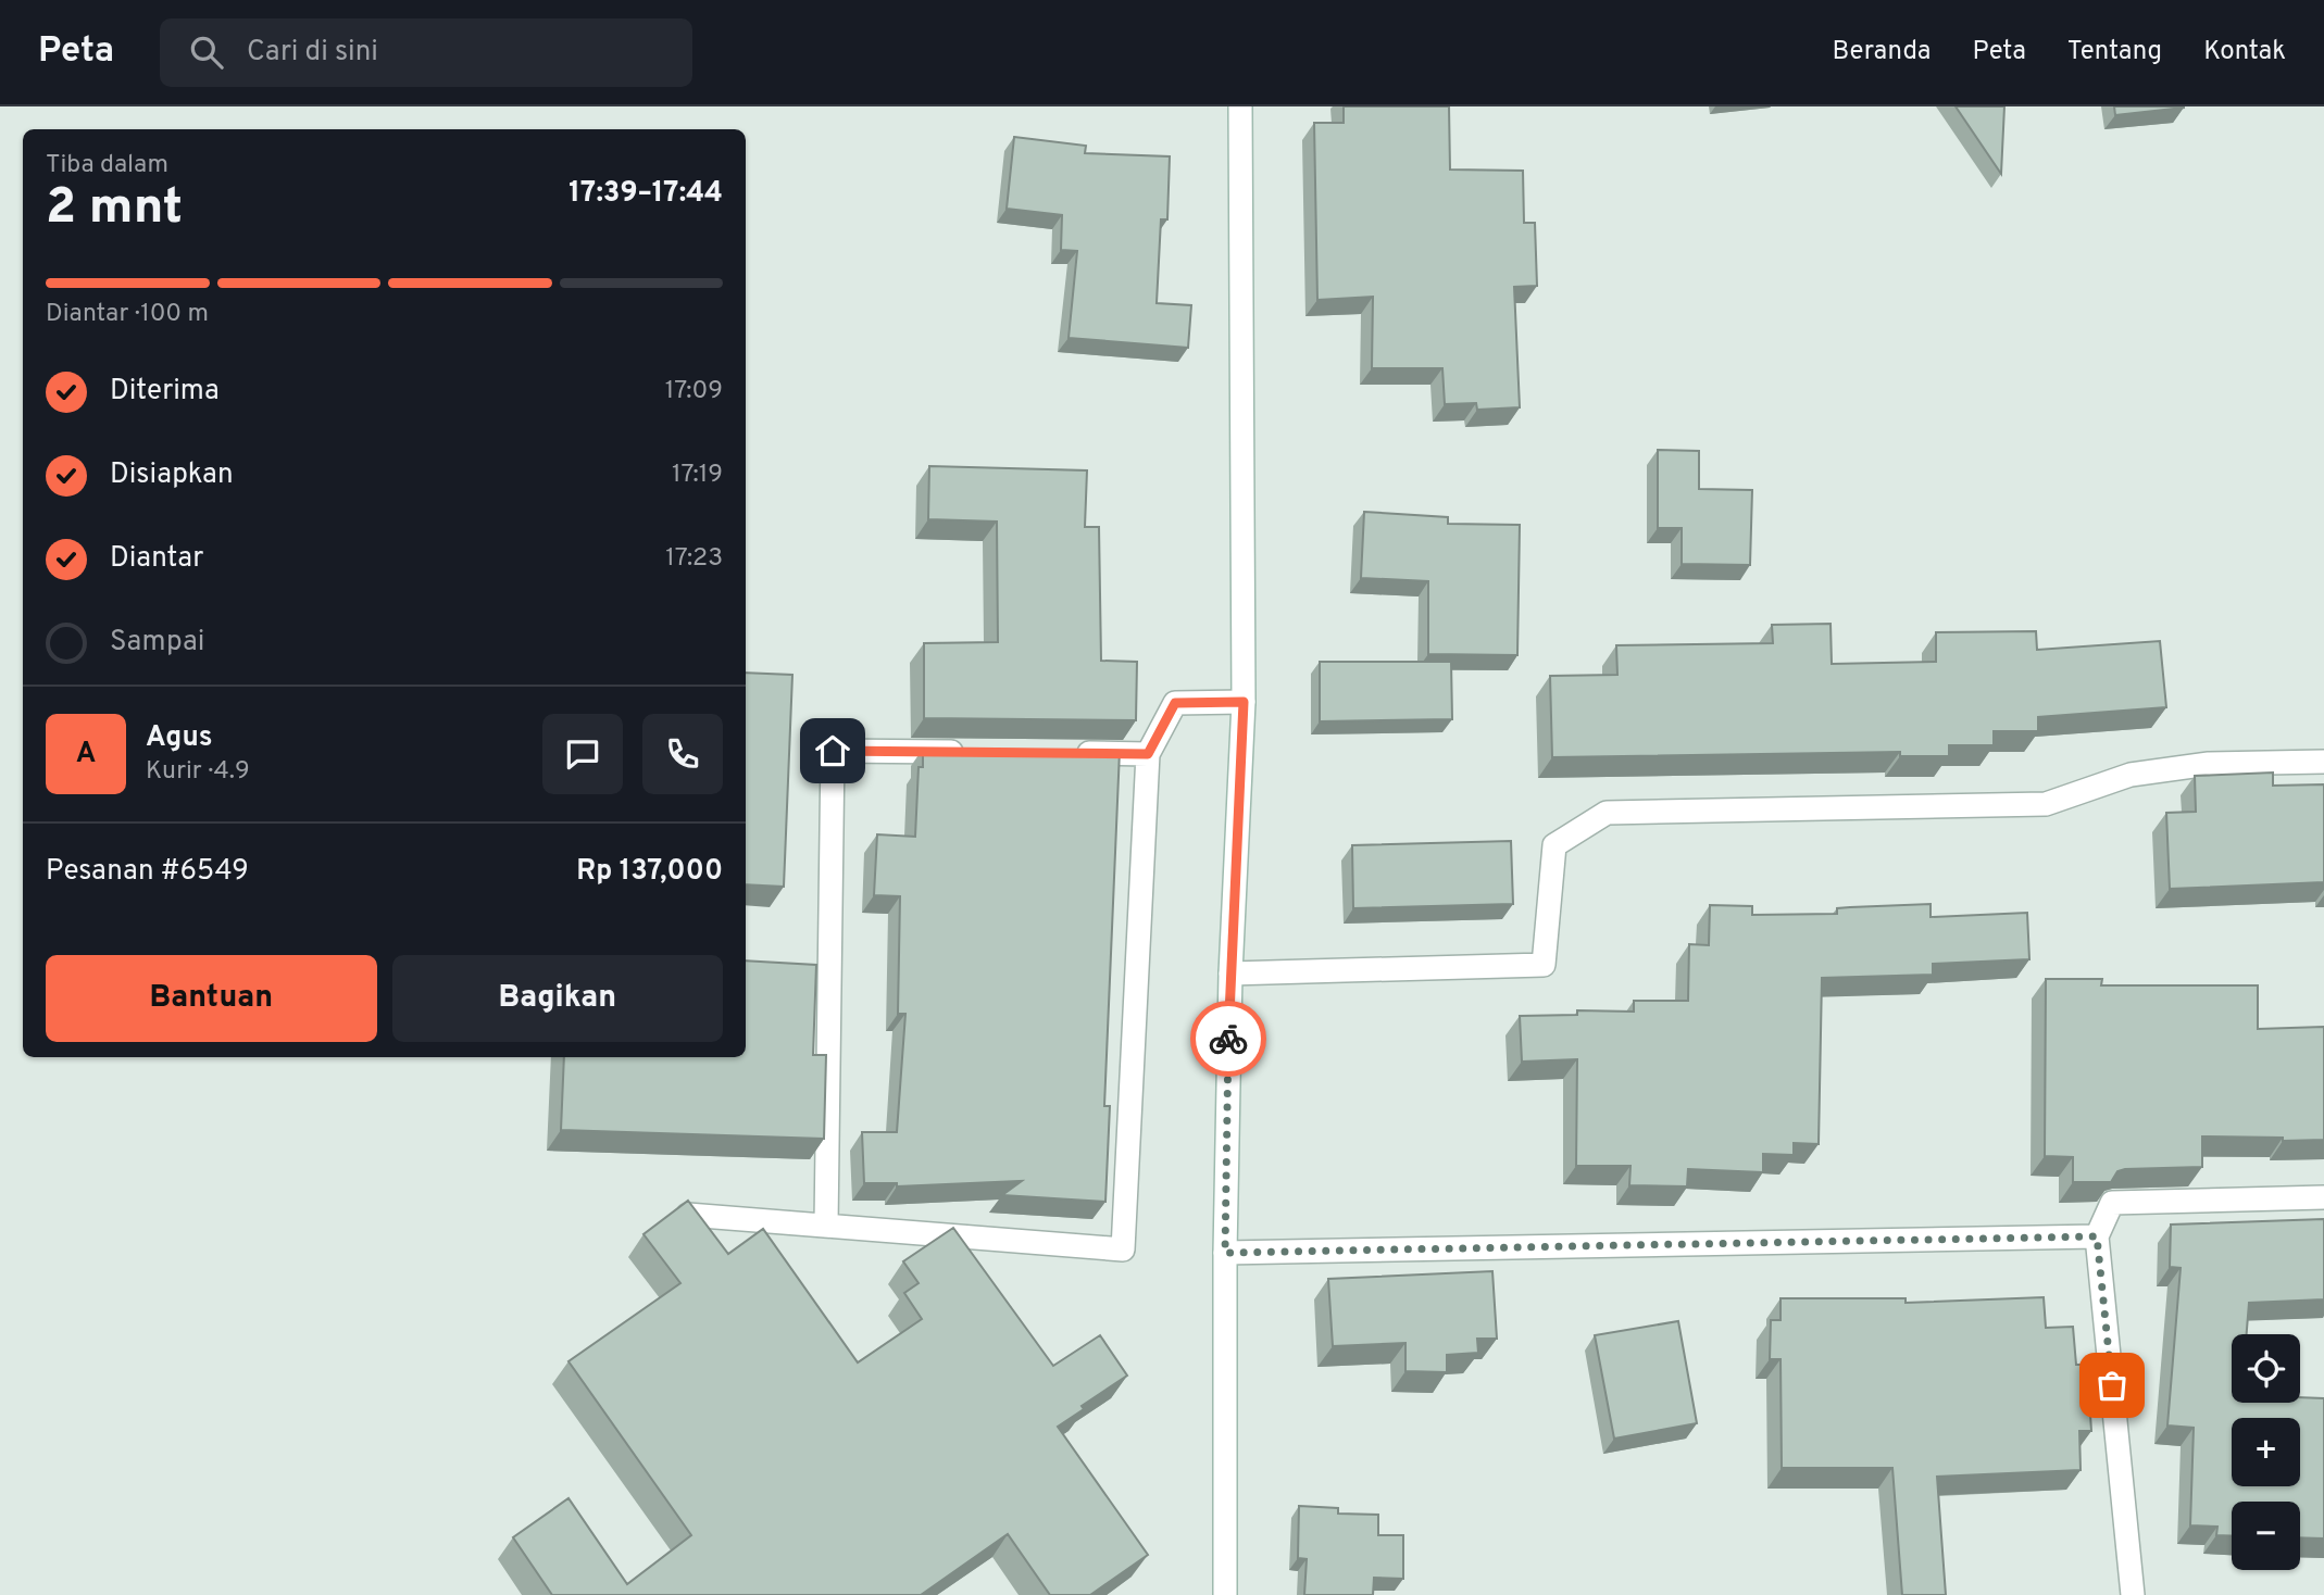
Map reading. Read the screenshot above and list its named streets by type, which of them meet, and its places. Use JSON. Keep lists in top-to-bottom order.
{
  "page": {
    "header": "Peta",
    "search": "Cari di sini",
    "nav": [
      "Beranda",
      "Peta",
      "Tentang",
      "Kontak"
    ],
    "heading": ["2 mnt", "Tiba dalam", "17:39–17:44"],
    "panel": [
      "Agus",
      "Kurir · 4.9",
      "Pesanan #6549",
      "Rp 137,000"
    ],
    "bar": "Diantar · 100 m",
    "list": [
      ["Diterima", "17:09"],
      ["Disiapkan", "17:19"],
      ["Diantar", "17:23"],
      "Sampai"
    ],
    "round": "A",
    "buttons": ["Bantuan", "Bagikan"],
    "map_buttons": ["+", "−"]
  }
}
